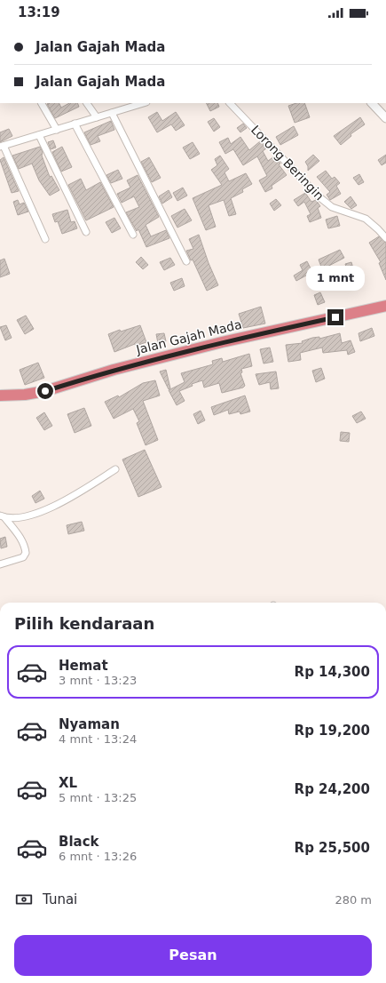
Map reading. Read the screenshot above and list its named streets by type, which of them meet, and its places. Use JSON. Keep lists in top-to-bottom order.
{
  "streets": {
    "highway": ["Jalan Gajah Mada"],
    "street": ["Lorong Beringin"]
  },
  "page": {
    "status": "13:19",
    "banner": ["Jalan Gajah Mada", "Jalan Gajah Mada"],
    "bubble": "1 mnt",
    "heading": "Pilih kendaraan",
    "list": [
      {
        "name": "Hemat",
        "note": "3 mnt · 13:23",
        "value": "Rp 14,300"
      },
      {
        "name": "Nyaman",
        "note": "4 mnt · 13:24",
        "value": "Rp 19,200"
      },
      {
        "name": "XL",
        "note": "5 mnt · 13:25",
        "value": "Rp 24,200"
      },
      {
        "name": "Black",
        "note": "6 mnt · 13:26",
        "value": "Rp 25,500"
      }
    ],
    "pay": ["Tunai", "280 m"],
    "buttons": "Pesan"
  }
}
